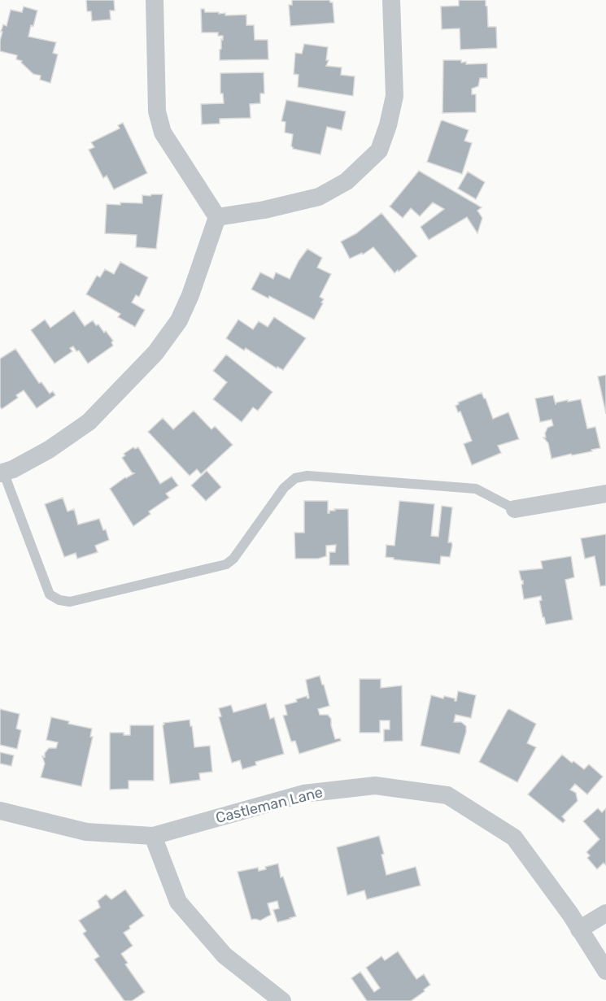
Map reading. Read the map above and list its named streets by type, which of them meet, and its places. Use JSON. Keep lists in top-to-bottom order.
{
  "streets": {
    "street": ["Castleman Lane"]
  }
}
